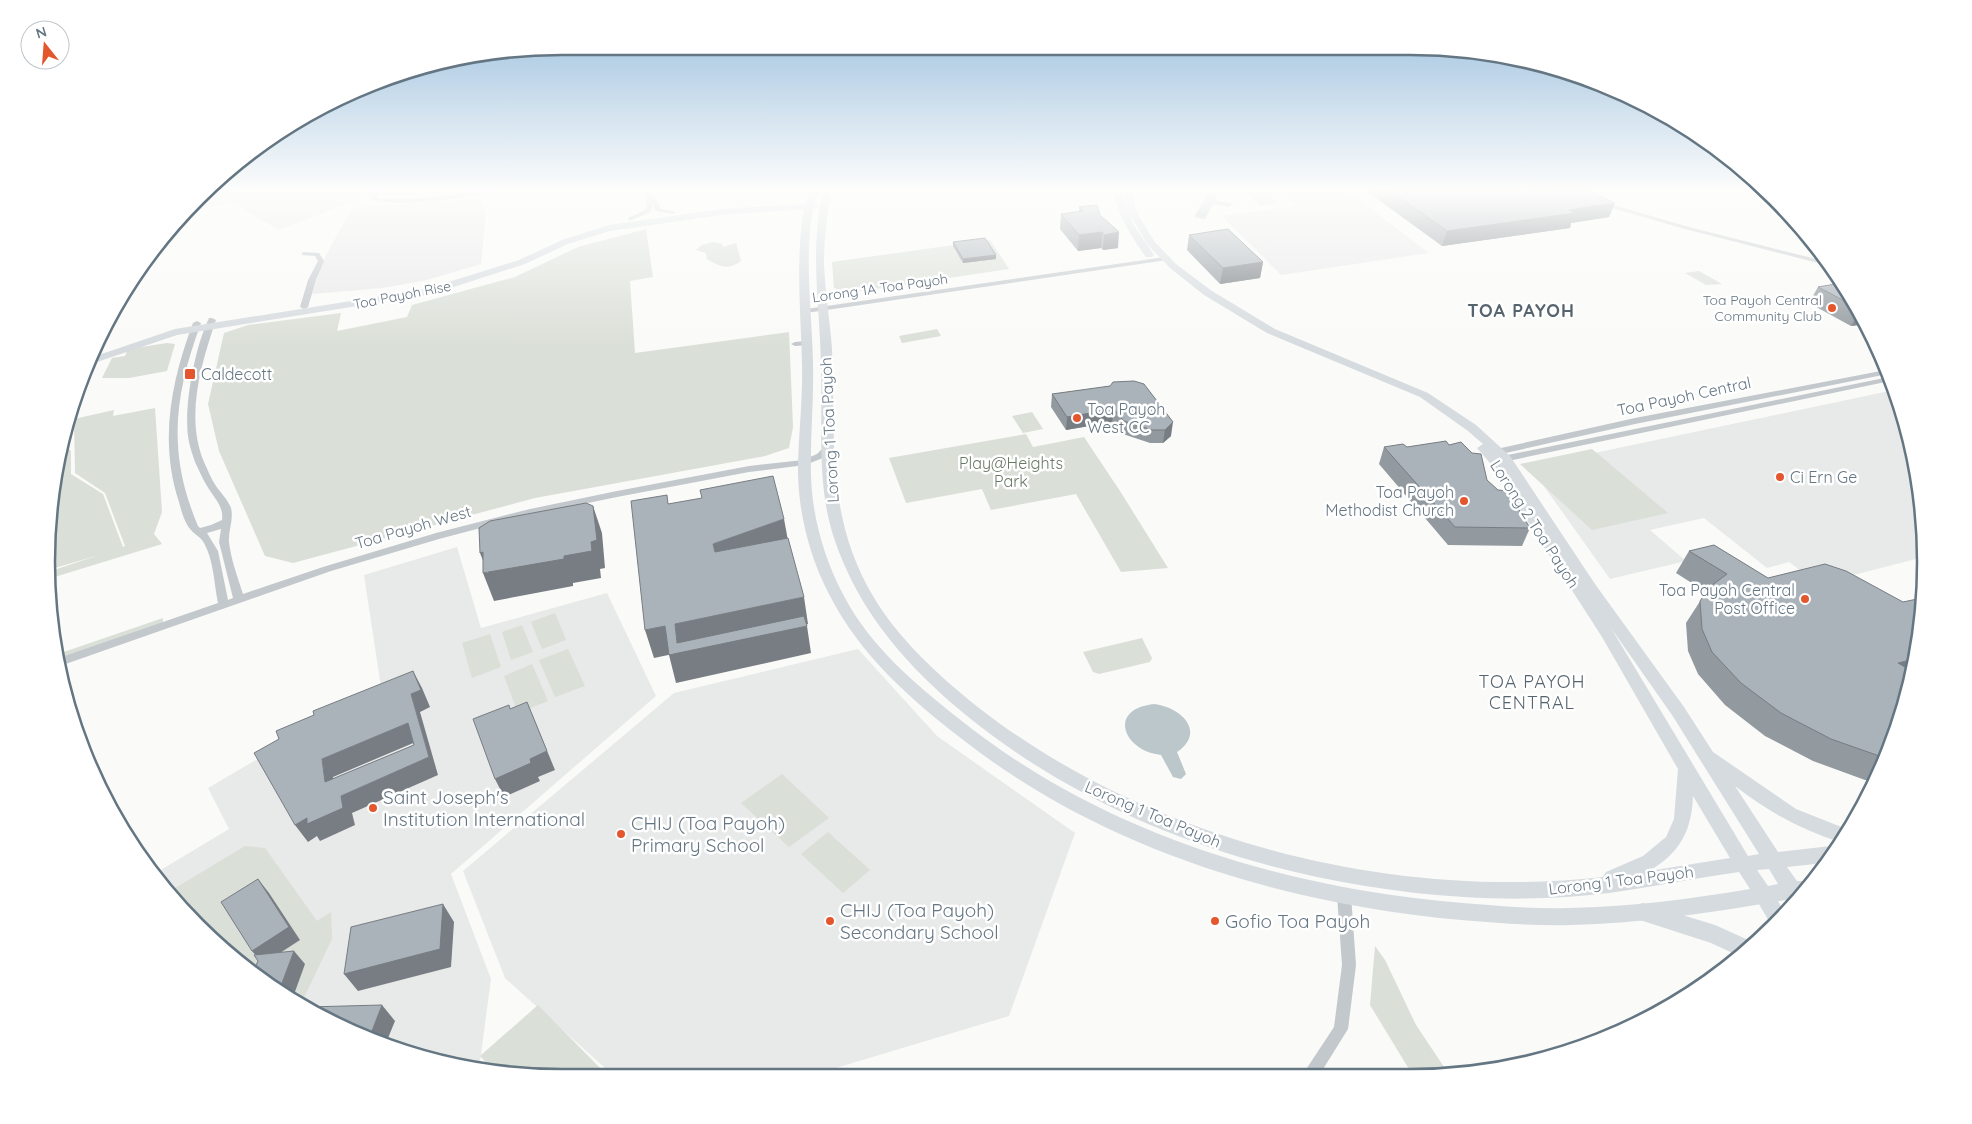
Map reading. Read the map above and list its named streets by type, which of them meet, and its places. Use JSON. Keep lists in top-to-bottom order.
{
  "streets": {
    "main road": ["Toa Payoh Rise", "Lorong 1 Toa Payoh", "Lorong 2 Toa Payoh"],
    "street": ["Lorong 1A Toa Payoh", "Toa Payoh Central", "Toa Payoh West"]
  },
  "crossings": [
    ["Lorong 1A Toa Payoh", "Lorong 1 Toa Payoh"],
    ["Lorong 1A Toa Payoh", "Lorong 2 Toa Payoh"],
    ["Toa Payoh Central", "Lorong 2 Toa Payoh"],
    ["Lorong 1 Toa Payoh", "Lorong 2 Toa Payoh"],
    ["Lorong 1 Toa Payoh", "Toa Payoh West"]
  ],
  "districts": ["TOA PAYOH", "TOA PAYOH CENTRAL"],
  "parks": ["Play@Heights Park"],
  "places": {
    "other": [
      "Toa Payoh Central Community Club",
      "Toa Payoh West CC",
      "Ci Ern Ge",
      "Toa Payoh Methodist Church",
      "Toa Payoh Central Post Office",
      "Saint Joseph's Institution International",
      "CHIJ (Toa Payoh) Primary School",
      "CHIJ (Toa Payoh) Secondary School",
      "Gofio Toa Payoh"
    ],
    "transit": ["Caldecott"]
  },
  "north": "top"
}
